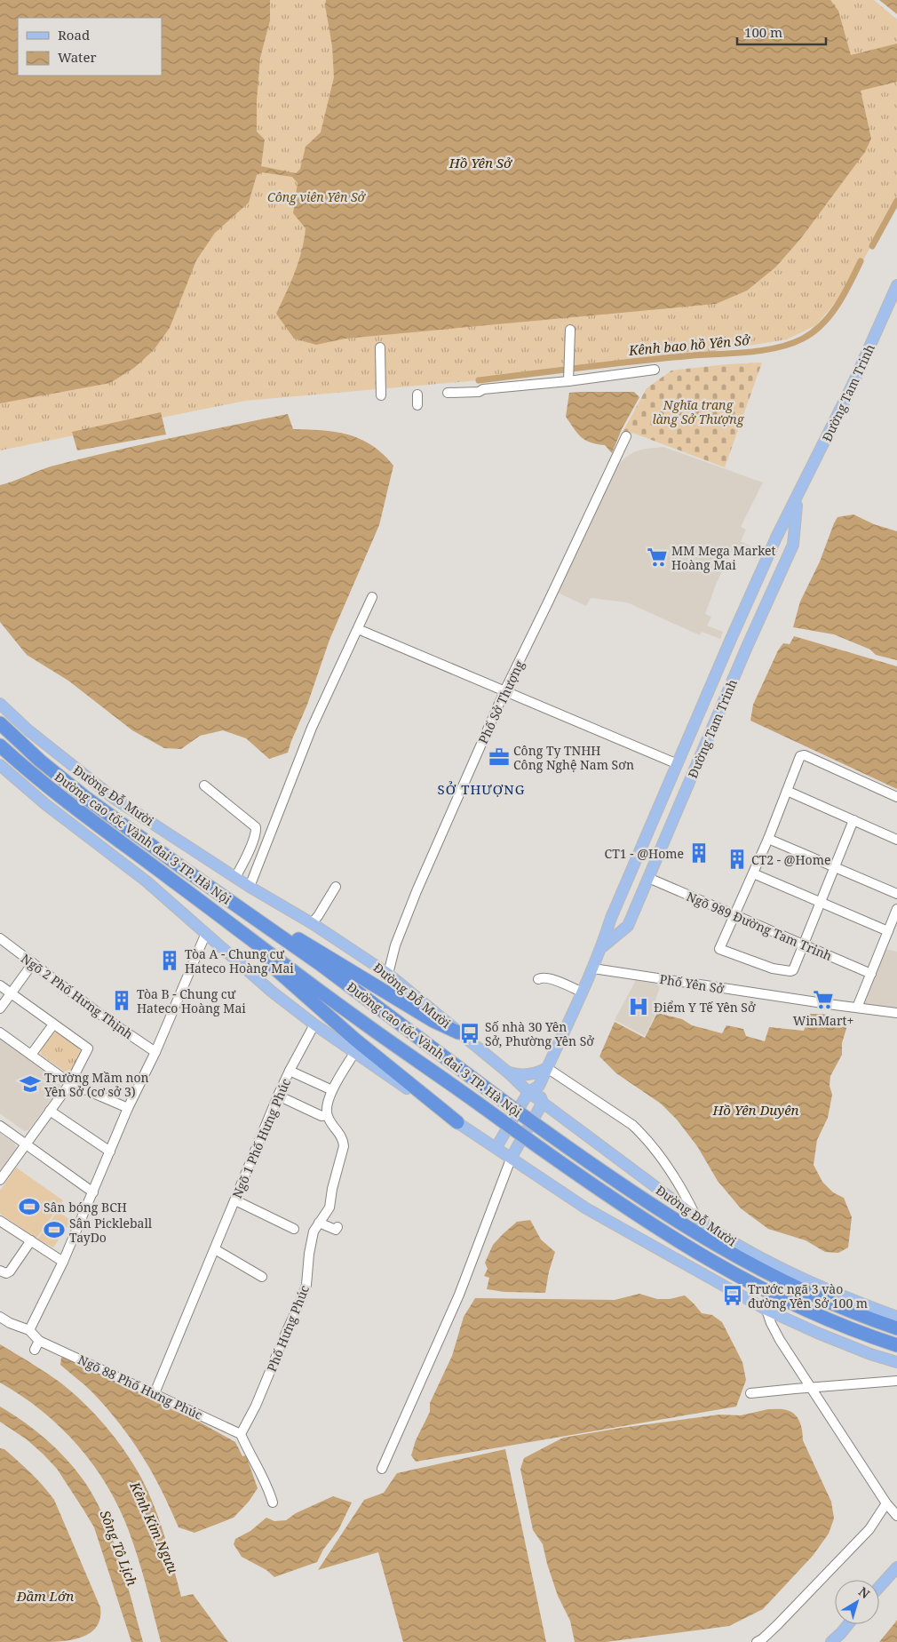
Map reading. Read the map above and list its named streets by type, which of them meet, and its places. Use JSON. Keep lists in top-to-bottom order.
{
  "streets": {
    "highway": ["Đường cao tốc Vành đai 3 TP. Hà Nội"],
    "main road": ["Đường Tam Trinh", "Đường Đỗ Mười"],
    "street": [
      "Phố Sở Thượng",
      "Ngõ 989 Đường Tam Trinh",
      "Phố Yên Sở",
      "Ngõ 2 Phố Hưng Thịnh",
      "Ngõ 1 Phố Hưng Phúc",
      "Phố Hưng Phúc",
      "Ngõ 88 Phố Hưng Phúc"
    ]
  },
  "crossings": [
    ["Đường Tam Trinh", "Ngõ 989 Đường Tam Trinh"],
    ["Đường Tam Trinh", "Phố Yên Sở"],
    ["Phố Sở Thượng", "Đường Đỗ Mười"],
    ["Ngõ 1 Phố Hưng Phúc", "Ngõ 88 Phố Hưng Phúc"],
    ["Phố Hưng Phúc", "Ngõ 88 Phố Hưng Phúc"]
  ],
  "districts": ["SỞ THƯỢNG"],
  "water": [
    "Hồ Yên Sở",
    "Kênh bao hồ Yên Sở",
    "Hồ Yên Duyên",
    "Kênh Kim Ngưu",
    "Sông Tô Lịch",
    "Đầm Lớn"
  ],
  "parks": ["Công viên Yên Sở", "Nghĩa trang làng Sở Thượng"],
  "places": {
    "supermarket": ["MM Mega Market Hoàng Mai", "WinMart+"],
    "office": ["Công Ty TNHH Công Nghệ Nam Sơn"],
    "building": [
      "CT1 - @Home",
      "CT2 - @Home",
      "Tòa A - Chung cư Hateco Hoàng Mai",
      "Tòa B - Chung cư Hateco Hoàng Mai"
    ],
    "hospital": ["Điểm Y Tế Yên Sở"],
    "bus stop": ["Số nhà 30 Yên Sở, Phường Yên Sở", "Trước ngã 3 vào đường Yên Sở 100 m"],
    "school or university": ["Trường Mầm non Yên Sở (cơ sở 3)"],
    "sports": ["Sân bóng BCH", "Sân Pickleball TayDo"]
  },
  "legend": ["Road", "Water"],
  "scale_bar": "100 m",
  "north": "top right"
}
